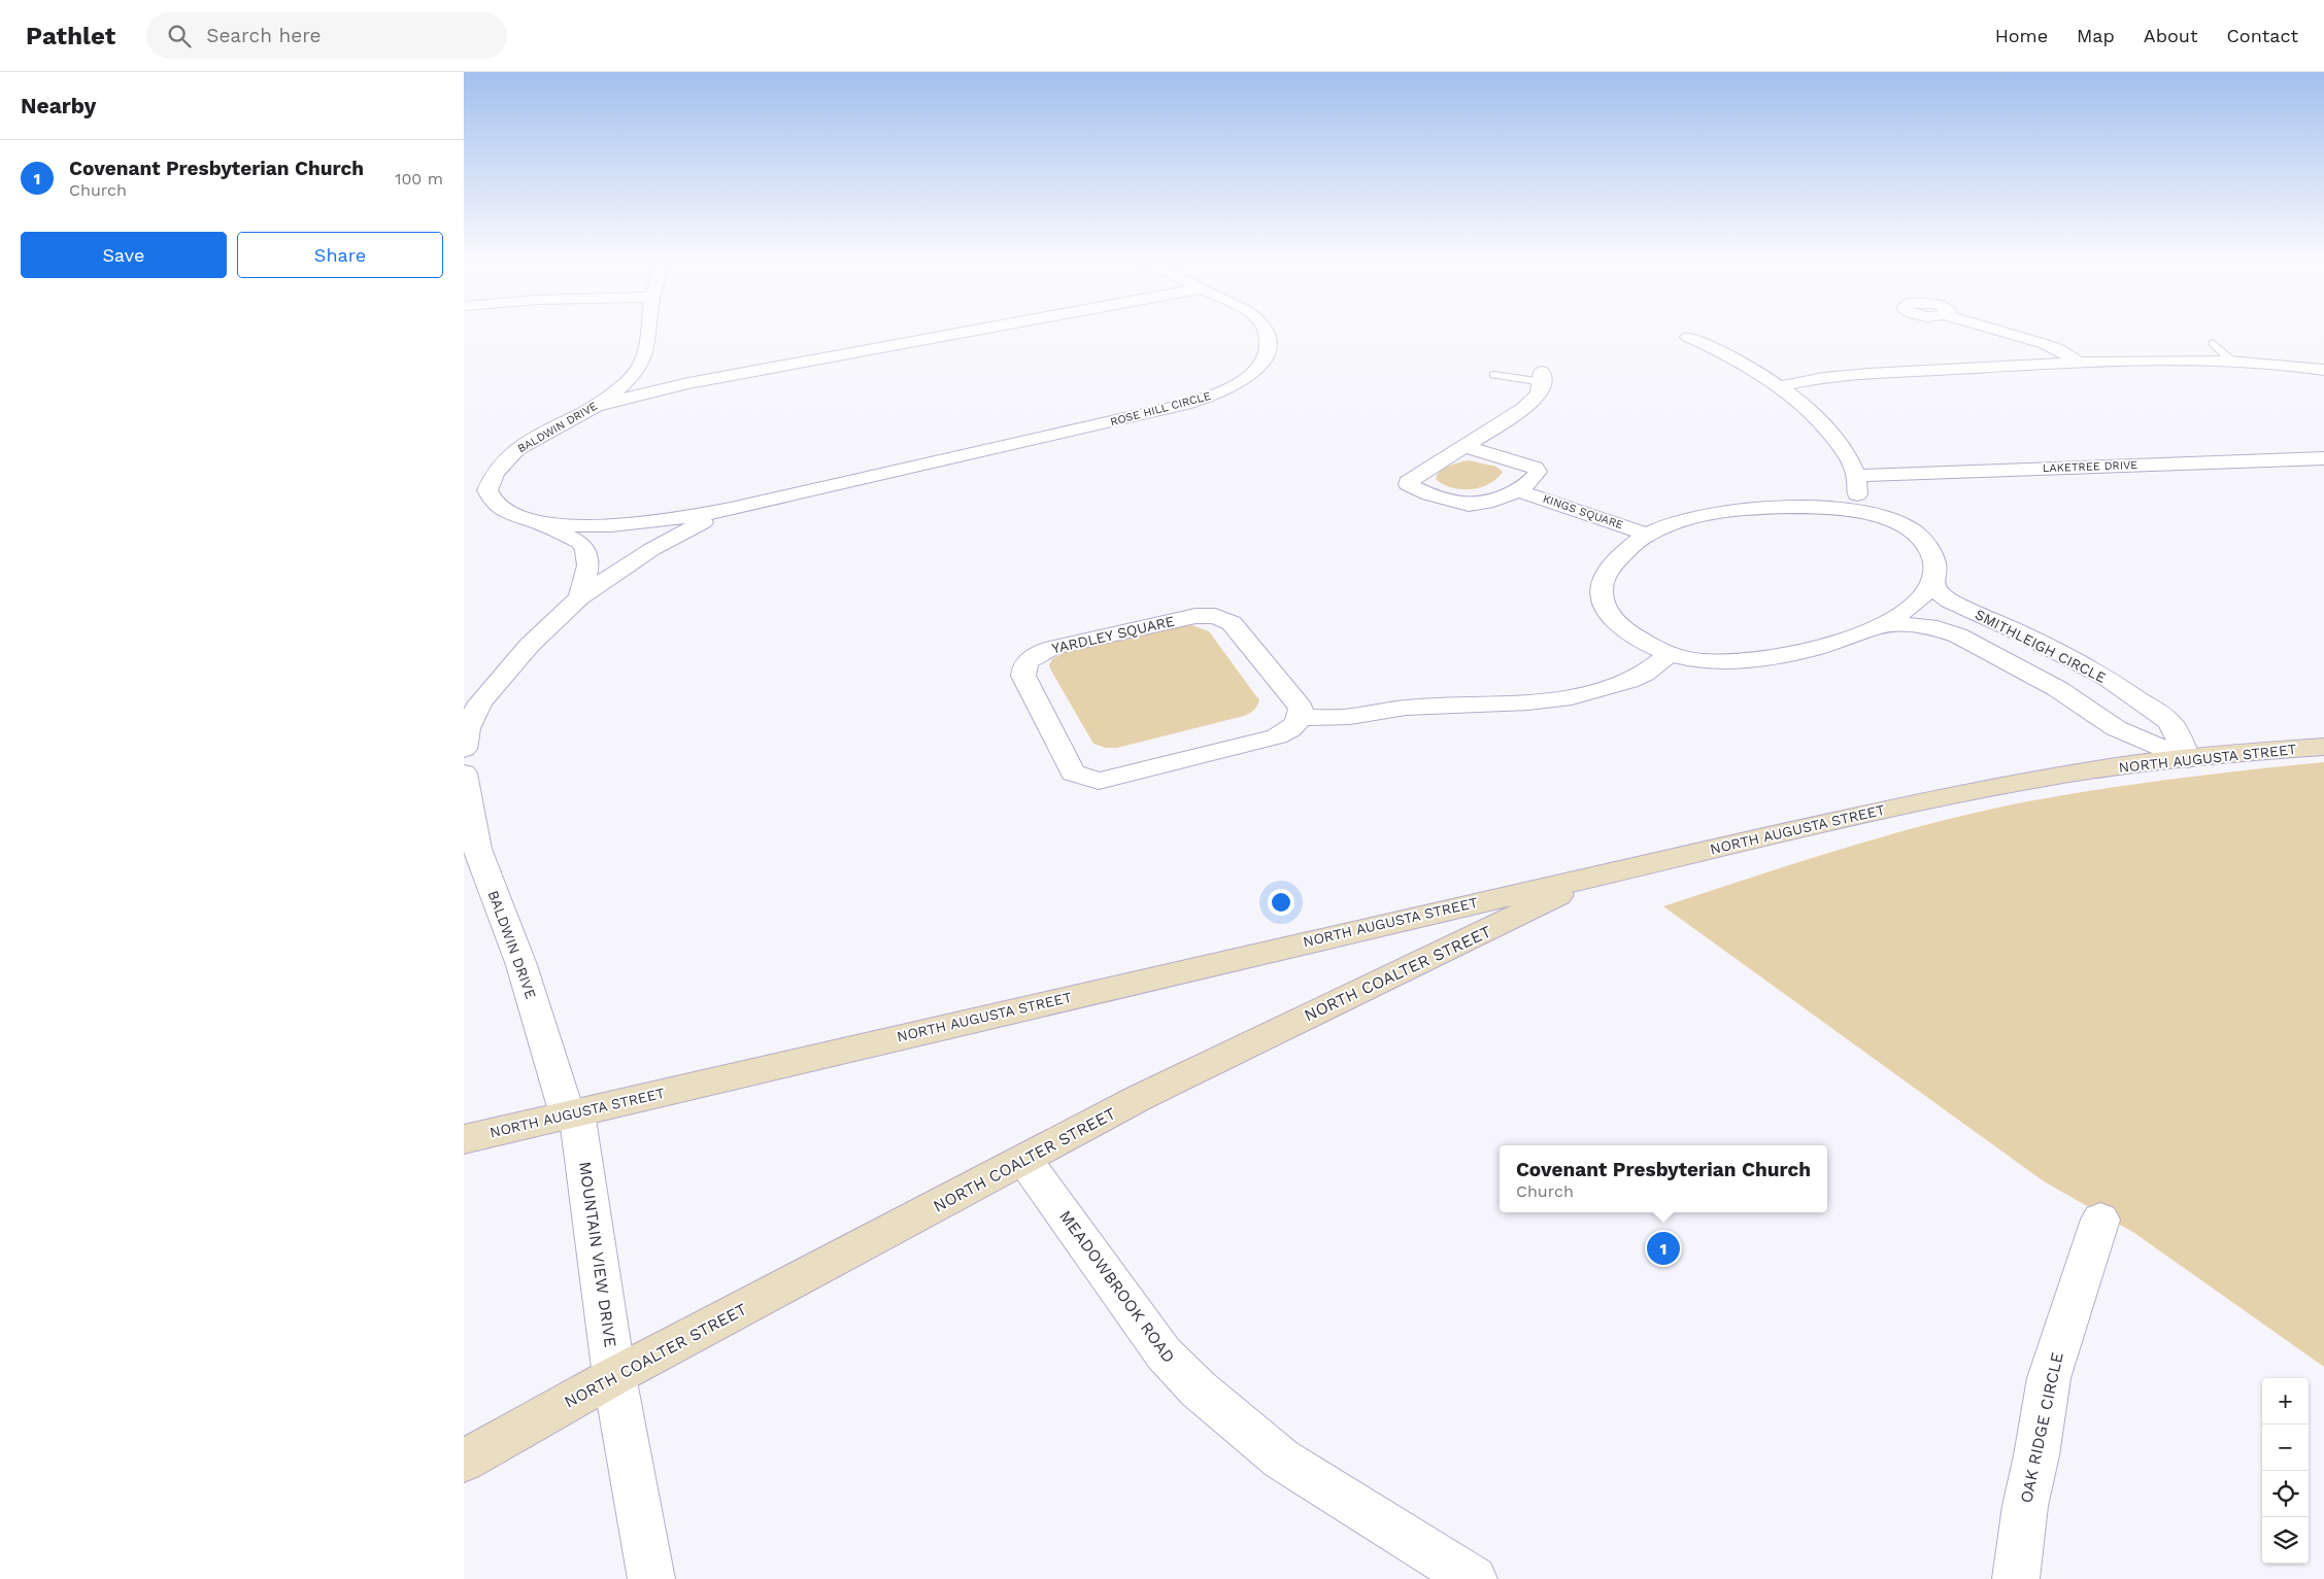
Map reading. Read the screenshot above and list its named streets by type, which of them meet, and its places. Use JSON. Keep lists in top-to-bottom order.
{
  "streets": {
    "main road": ["NORTH AUGUSTA STREET", "NORTH COALTER STREET"],
    "street": [
      "ROSE HILL CIRCLE",
      "BALDWIN DRIVE",
      "LAKETREE DRIVE",
      "KINGS SQUARE",
      "YARDLEY SQUARE",
      "SMITHLEIGH CIRCLE",
      "MOUNTAIN VIEW DRIVE",
      "MEADOWBROOK ROAD",
      "OAK RIDGE CIRCLE"
    ]
  },
  "crossings": [
    ["ROSE HILL CIRCLE", "BALDWIN DRIVE"],
    ["BALDWIN DRIVE", "NORTH AUGUSTA STREET"],
    ["BALDWIN DRIVE", "MOUNTAIN VIEW DRIVE"],
    ["KINGS SQUARE", "SMITHLEIGH CIRCLE"],
    ["SMITHLEIGH CIRCLE", "NORTH AUGUSTA STREET"],
    ["NORTH AUGUSTA STREET", "NORTH COALTER STREET"],
    ["NORTH AUGUSTA STREET", "MOUNTAIN VIEW DRIVE"],
    ["NORTH COALTER STREET", "MOUNTAIN VIEW DRIVE"],
    ["NORTH COALTER STREET", "MEADOWBROOK ROAD"]
  ],
  "page": {
    "header": "Pathlet",
    "search": "Search here",
    "nav": [
      "Home",
      "Map",
      "About",
      "Contact"
    ],
    "heading": "Nearby",
    "list": [
      {
        "mark": "1",
        "name": "Covenant Presbyterian Church",
        "note": "Church",
        "value": "100 m"
      }
    ],
    "buttons": ["Save", "Share"],
    "popup": ["Covenant Presbyterian Church", "Church"],
    "pins": "1",
    "map_buttons": ["+", "−"]
  }
}
